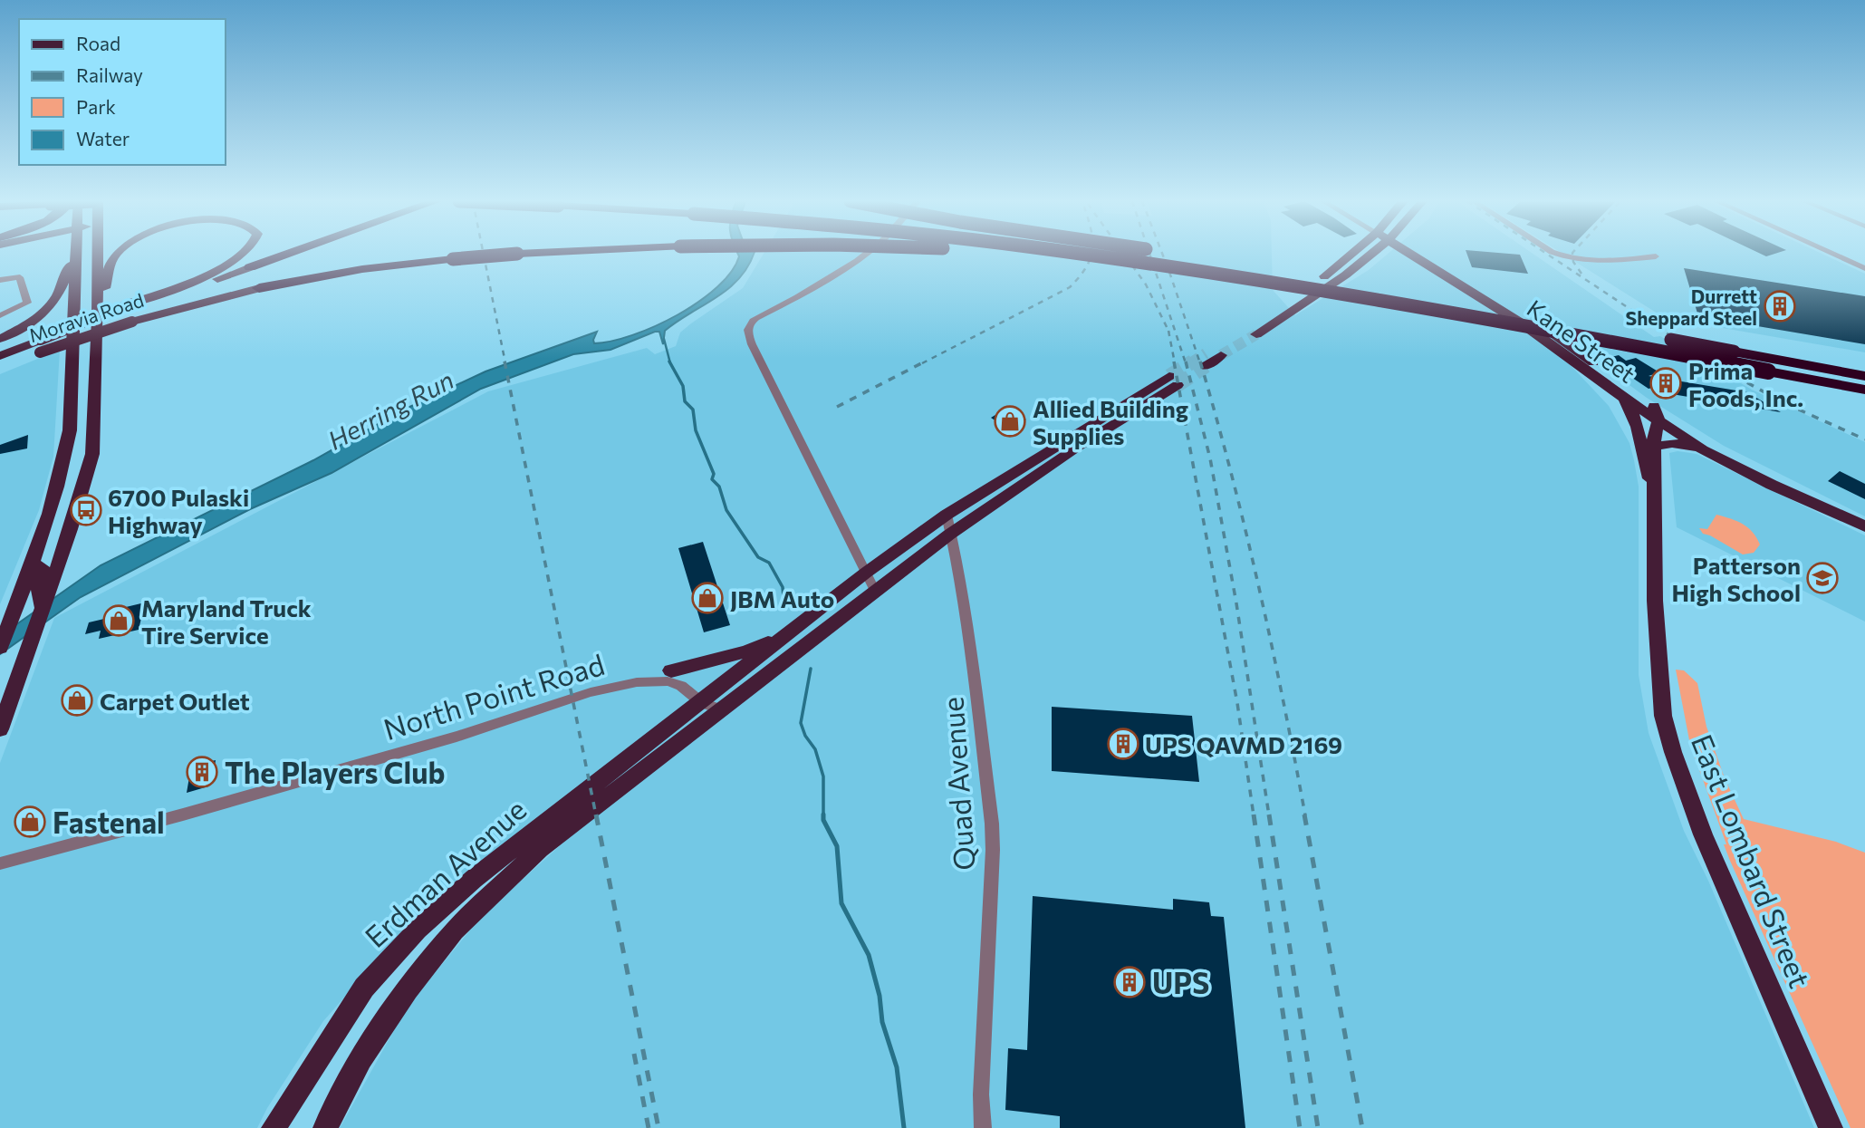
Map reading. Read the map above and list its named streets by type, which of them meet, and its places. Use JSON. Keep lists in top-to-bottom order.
{
  "streets": {
    "main road": [
      "Moravia Road",
      "Kane Street",
      "East Lombard Street",
      "Erdman Avenue"
    ],
    "street": ["North Point Road", "Quad Avenue"]
  },
  "crossings": [
    ["Kane Street", "East Lombard Street"],
    ["North Point Road", "Erdman Avenue"]
  ],
  "water": ["Herring Run"],
  "places": {
    "building": [
      "Durrett Sheppard Steel",
      "Prima Foods, Inc.",
      "UPS QAVMD 2169",
      "The Players Club",
      "UPS"
    ],
    "shop": [
      "Allied Building Supplies",
      "JBM Auto",
      "Maryland Truck Tire Service",
      "Carpet Outlet",
      "Fastenal"
    ],
    "bus stop": ["6700 Pulaski Highway"],
    "school or university": ["Patterson High School"]
  },
  "legend": [
    "Road",
    "Railway",
    "Park",
    "Water"
  ]
}
